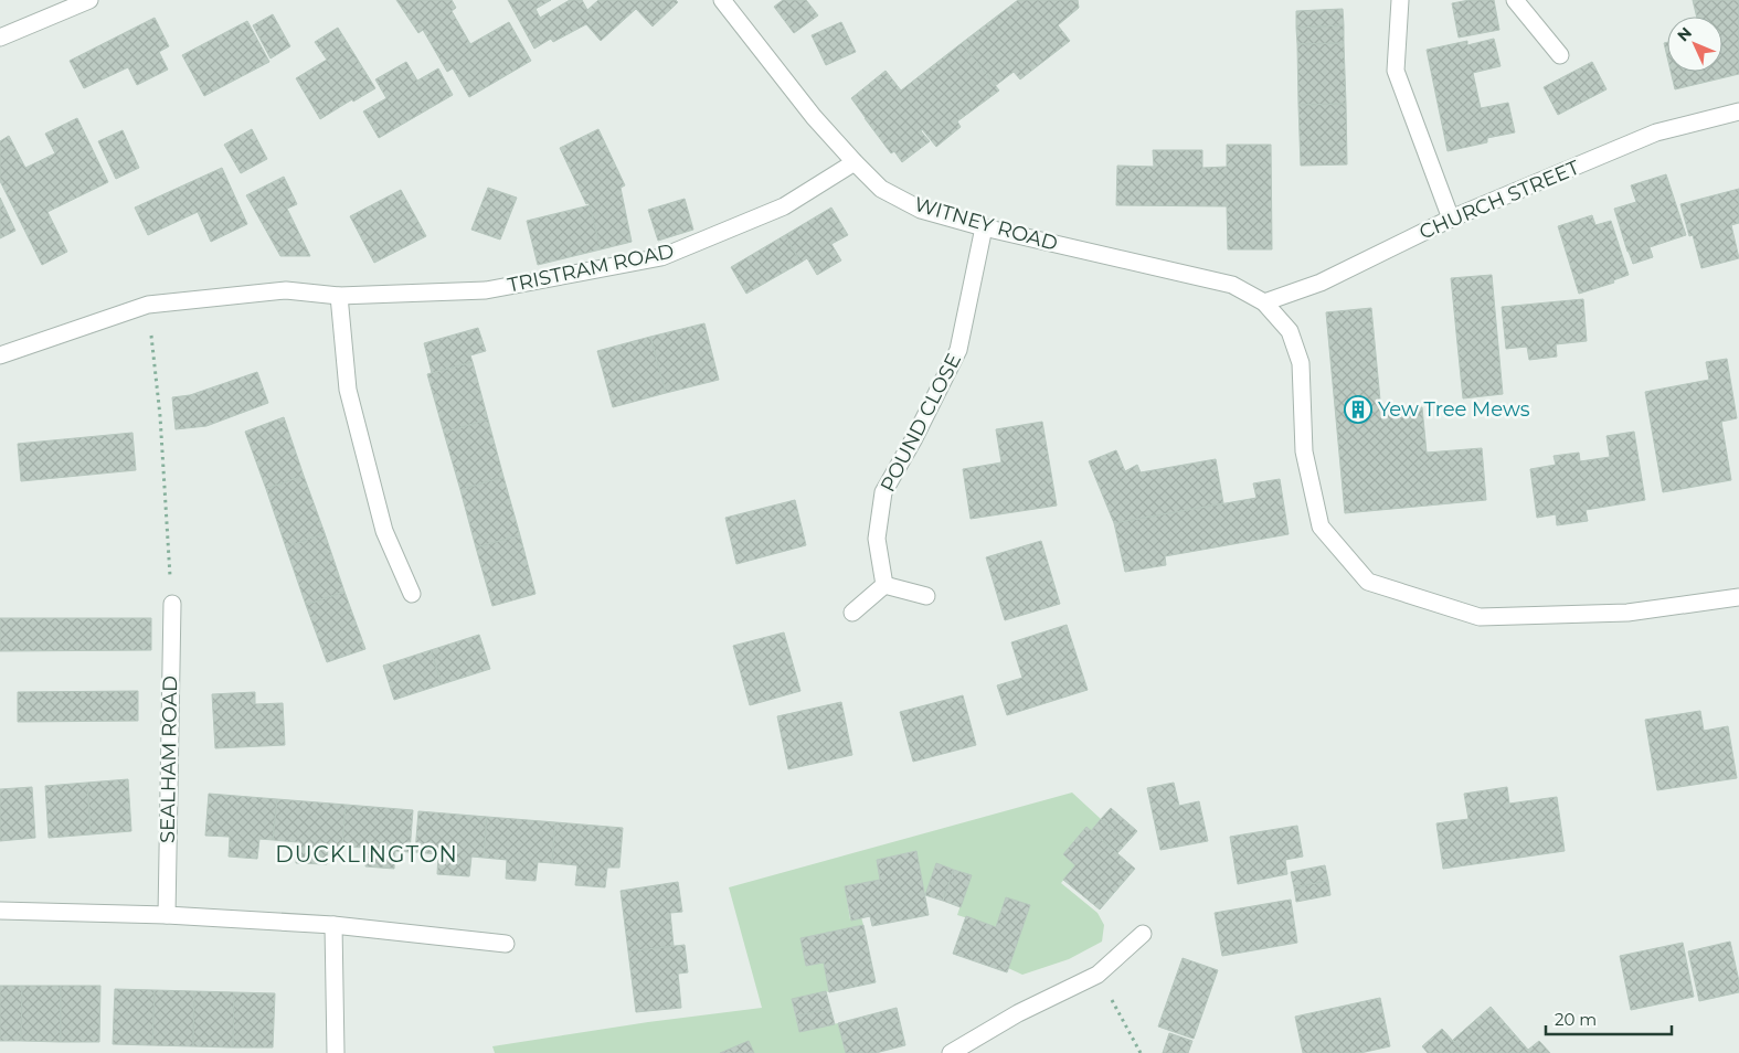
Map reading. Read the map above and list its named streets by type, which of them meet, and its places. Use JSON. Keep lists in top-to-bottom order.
{
  "streets": {
    "street": [
      "CHURCH STREET",
      "WITNEY ROAD",
      "TRISTRAM ROAD",
      "POUND CLOSE",
      "SEALHAM ROAD"
    ]
  },
  "crossings": [
    ["CHURCH STREET", "WITNEY ROAD"],
    ["WITNEY ROAD", "TRISTRAM ROAD"],
    ["WITNEY ROAD", "POUND CLOSE"]
  ],
  "districts": ["DUCKLINGTON"],
  "places": {
    "building": ["Yew Tree Mews"]
  },
  "scale_bar": "20 m",
  "north": "top left"
}
